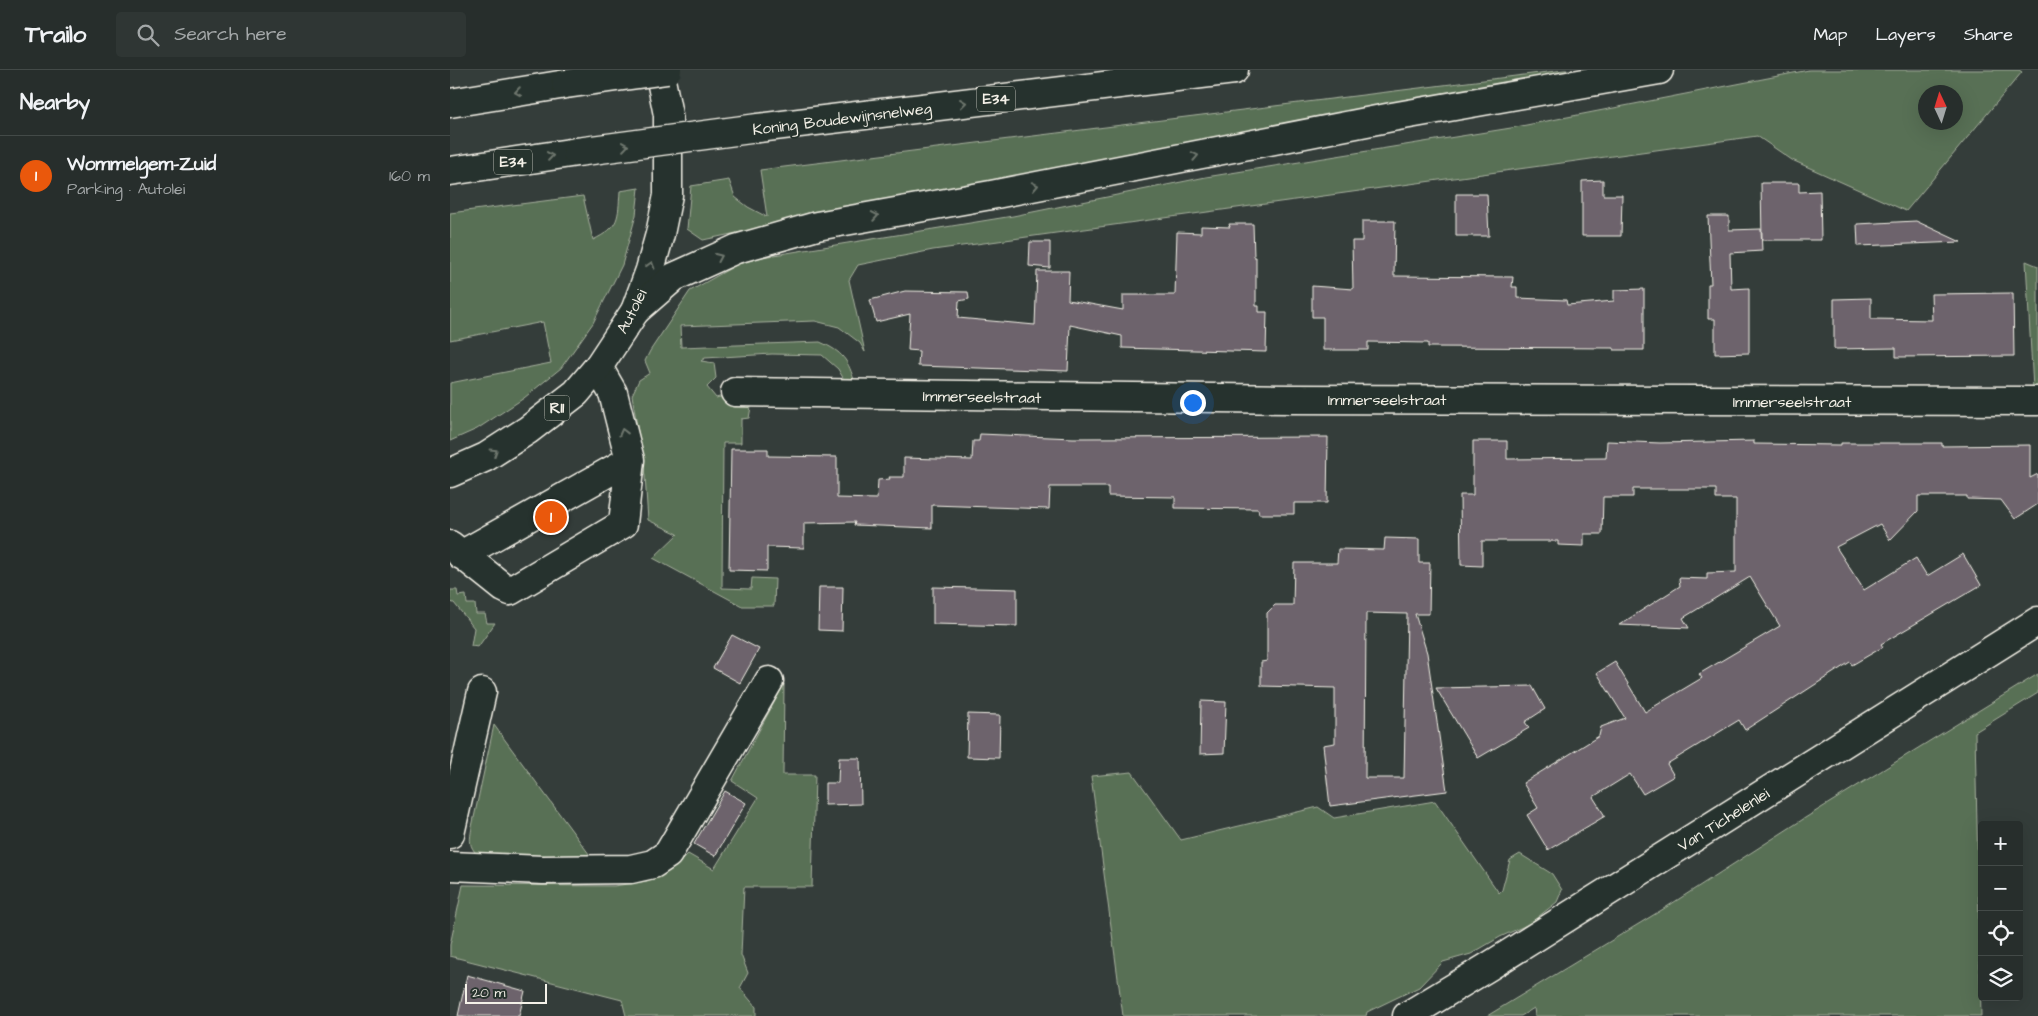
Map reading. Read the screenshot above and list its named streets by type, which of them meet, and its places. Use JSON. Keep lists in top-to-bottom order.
{
  "streets": {
    "main road": [
      "E34",
      "Koning Boudewijnsnelweg",
      "Autolei",
      "Immerseelstraat",
      "R11",
      "Van Tichelenlei"
    ]
  },
  "one_way": ["Autolei"],
  "scale_bar": "20 m",
  "north": "top",
  "page": {
    "header": "Trailo",
    "search": "Search here",
    "nav": ["Map", "Layers", "Share"],
    "heading": "Nearby",
    "list": [
      {
        "mark": "1",
        "name": "Wommelgem-Zuid",
        "note": "Parking · Autolei",
        "value": "160 m"
      }
    ],
    "pins": "1",
    "map_buttons": ["+", "−"],
    "scale": "20 m"
  }
}
